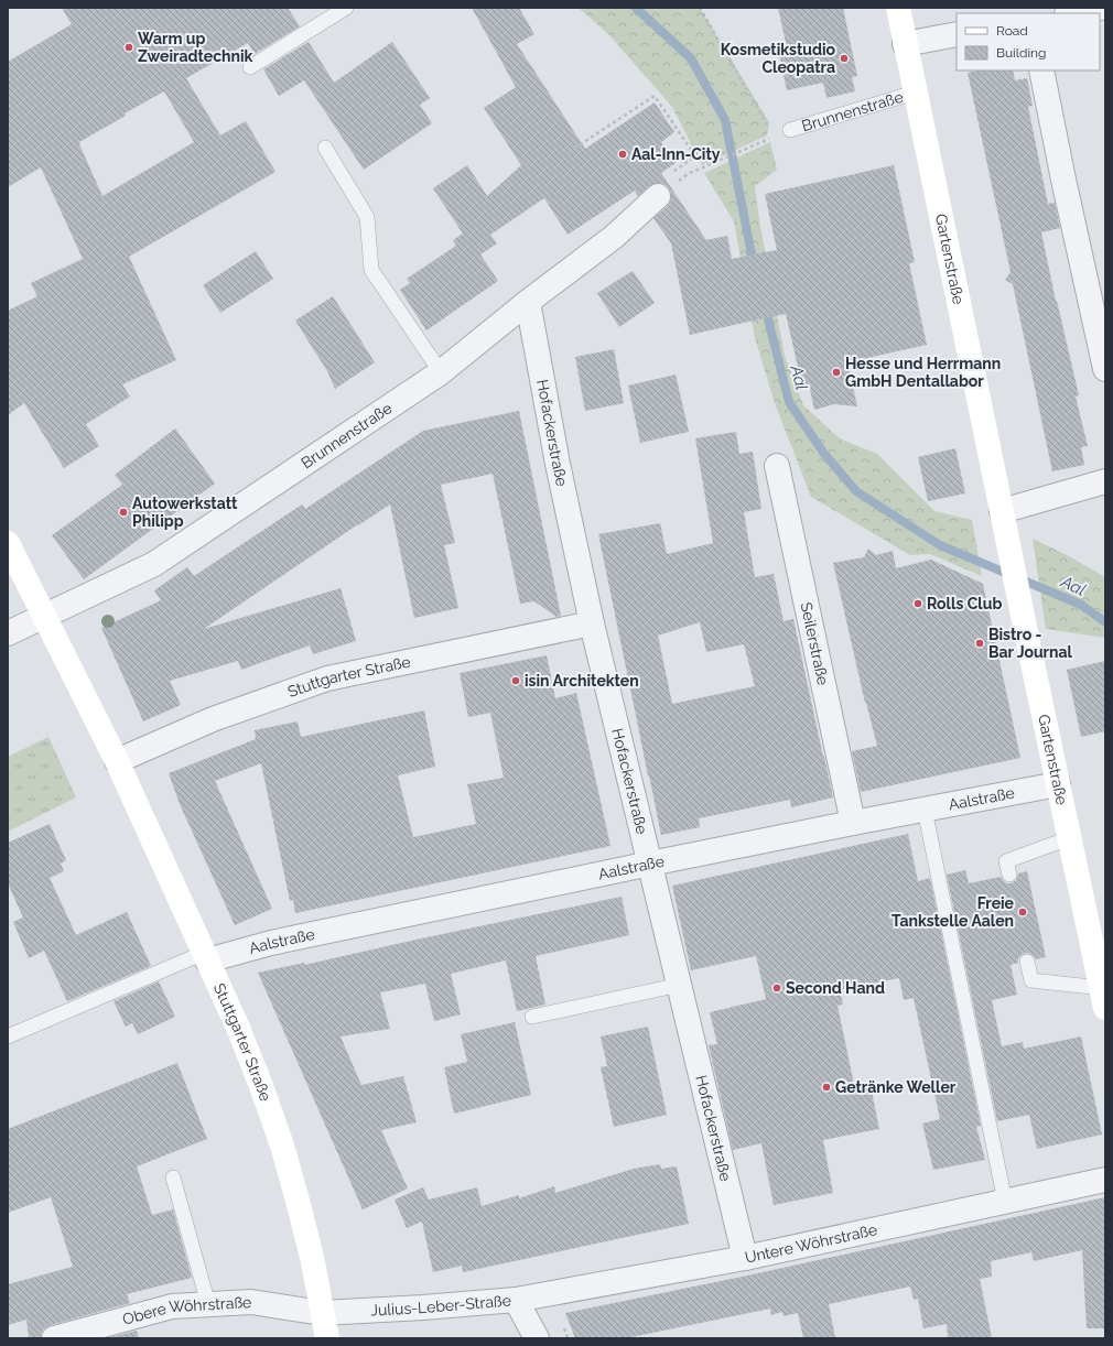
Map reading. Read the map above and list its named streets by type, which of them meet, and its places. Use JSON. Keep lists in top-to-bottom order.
{
  "streets": {
    "street": [
      "Brunnenstraße",
      "Gartenstraße",
      "Hofackerstraße",
      "Seilerstraße",
      "Stuttgarter Straße",
      "Aalstraße",
      "Untere Wöhrstraße",
      "Julius-Leber-Straße",
      "Obere Wöhrstraße"
    ]
  },
  "crossings": [
    ["Brunnenstraße", "Gartenstraße"],
    ["Brunnenstraße", "Hofackerstraße"],
    ["Brunnenstraße", "Stuttgarter Straße"],
    ["Gartenstraße", "Aalstraße"],
    ["Hofackerstraße", "Stuttgarter Straße"],
    ["Hofackerstraße", "Aalstraße"],
    ["Hofackerstraße", "Untere Wöhrstraße"],
    ["Seilerstraße", "Aalstraße"],
    ["Stuttgarter Straße", "Aalstraße"],
    ["Stuttgarter Straße", "Julius-Leber-Straße"],
    ["Stuttgarter Straße", "Obere Wöhrstraße"],
    ["Untere Wöhrstraße", "Julius-Leber-Straße"],
    ["Julius-Leber-Straße", "Obere Wöhrstraße"]
  ],
  "water": ["Aal"],
  "places": [
    "Warm up Zweiradtechnik",
    "Kosmetikstudio Cleopatra",
    "Aal-Inn-City",
    "Hesse und Herrmann GmbH Dentallabor",
    "Autowerkstatt Philipp",
    "Rolls Club",
    "Bistro - Bar Journal",
    "isin Architekten",
    "Freie Tankstelle Aalen",
    "Second Hand",
    "Getränke Weller"
  ],
  "legend": ["Road", "Building"]
}
